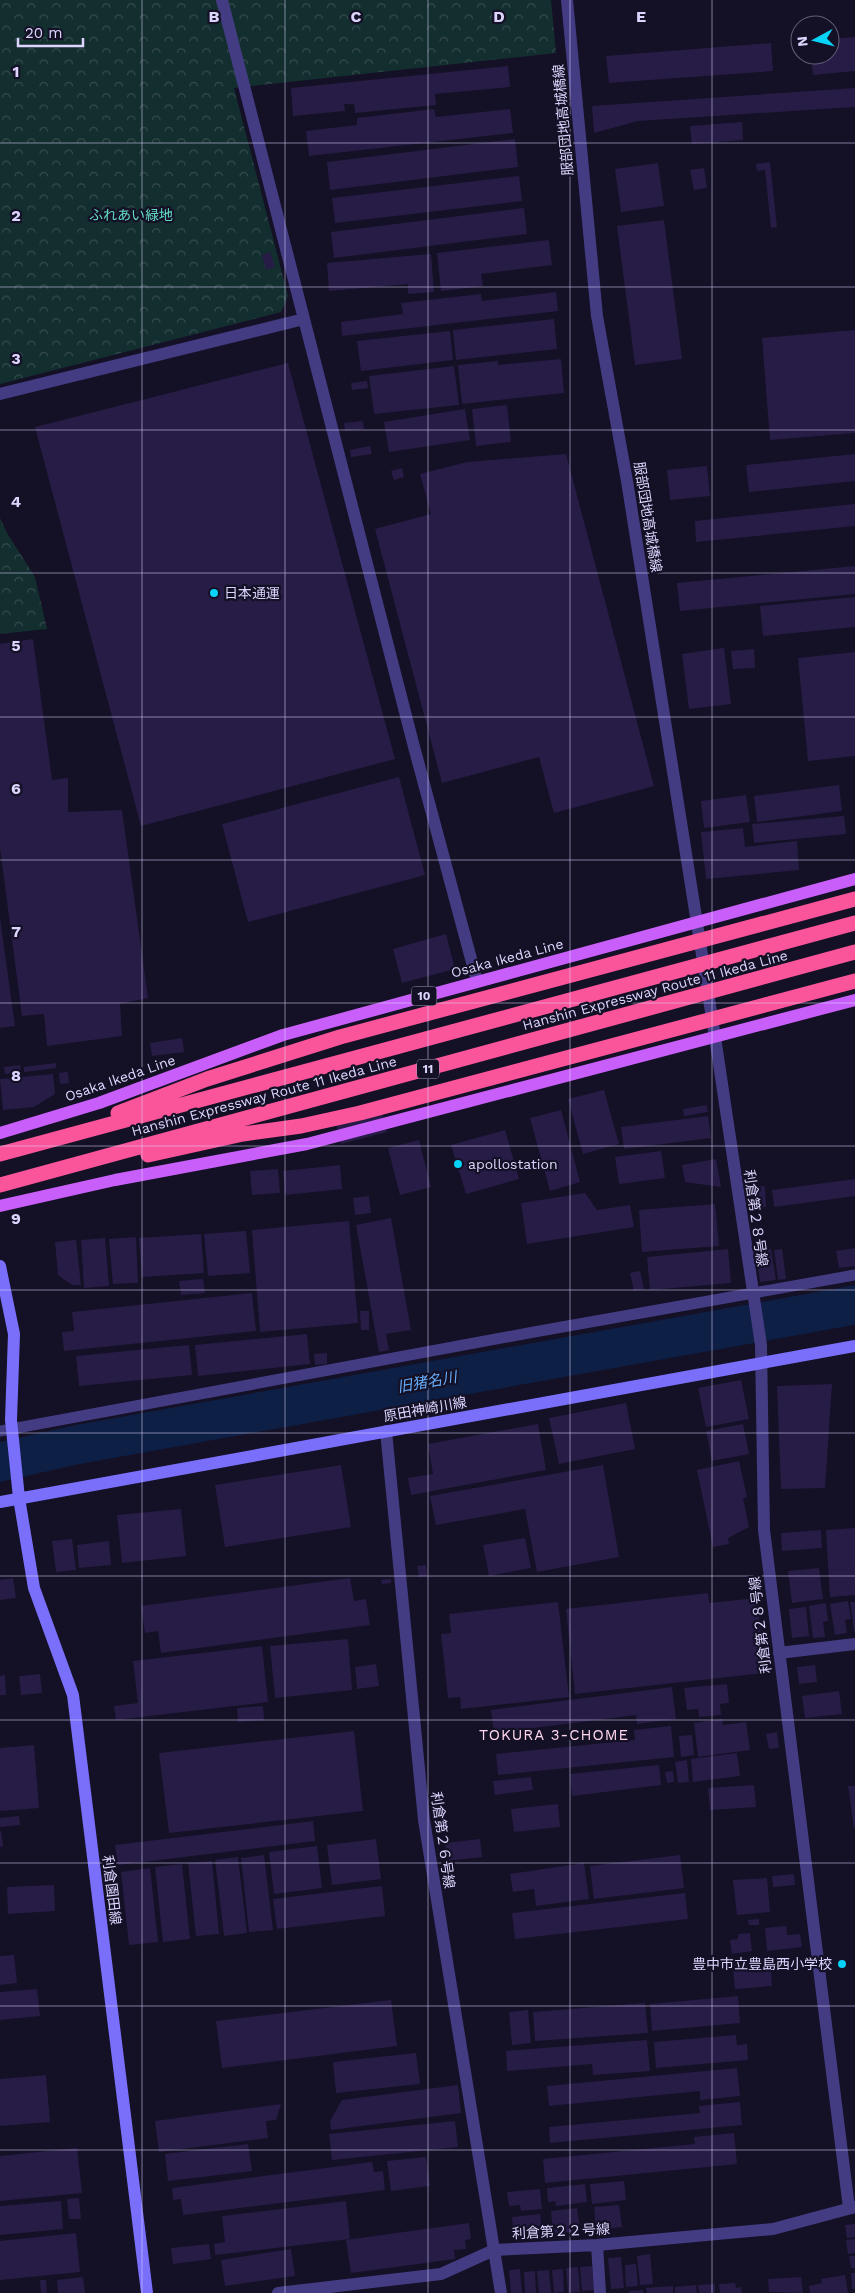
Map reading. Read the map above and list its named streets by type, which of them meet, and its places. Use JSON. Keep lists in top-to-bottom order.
{
  "streets": {
    "highway": ["Hanshin Expressway Route 11 Ikeda Line", "11"],
    "main road": ["Osaka Ikeda Line", "10"],
    "street": [
      "服部団地高城橋線",
      "利倉第２８号線",
      "原田神崎川線",
      "利倉第２６号線",
      "利倉園田線",
      "利倉第２２号線"
    ]
  },
  "crossings": [
    ["服部団地高城橋線", "Osaka Ikeda Line"],
    ["服部団地高城橋線", "利倉第２８号線"],
    ["Hanshin Expressway Route 11 Ikeda Line", "11"],
    ["利倉第２８号線", "原田神崎川線"],
    ["利倉第２８号線", "利倉第２２号線"],
    ["原田神崎川線", "利倉第２６号線"],
    ["原田神崎川線", "利倉園田線"],
    ["利倉第２６号線", "利倉第２２号線"]
  ],
  "districts": ["TOKURA 3-CHOME"],
  "water": ["旧猪名川"],
  "parks": ["ふれあい緑地"],
  "places": ["日本通運", "apollostation", "豊中市立豊島西小学校"],
  "scale_bar": "20 m",
  "north": "left",
  "grid": {
    "columns": [
      "B",
      "C",
      "D",
      "E"
    ],
    "rows": [
      "1",
      "2",
      "3",
      "4",
      "5",
      "6",
      "7",
      "8",
      "9"
    ]
  }
}
